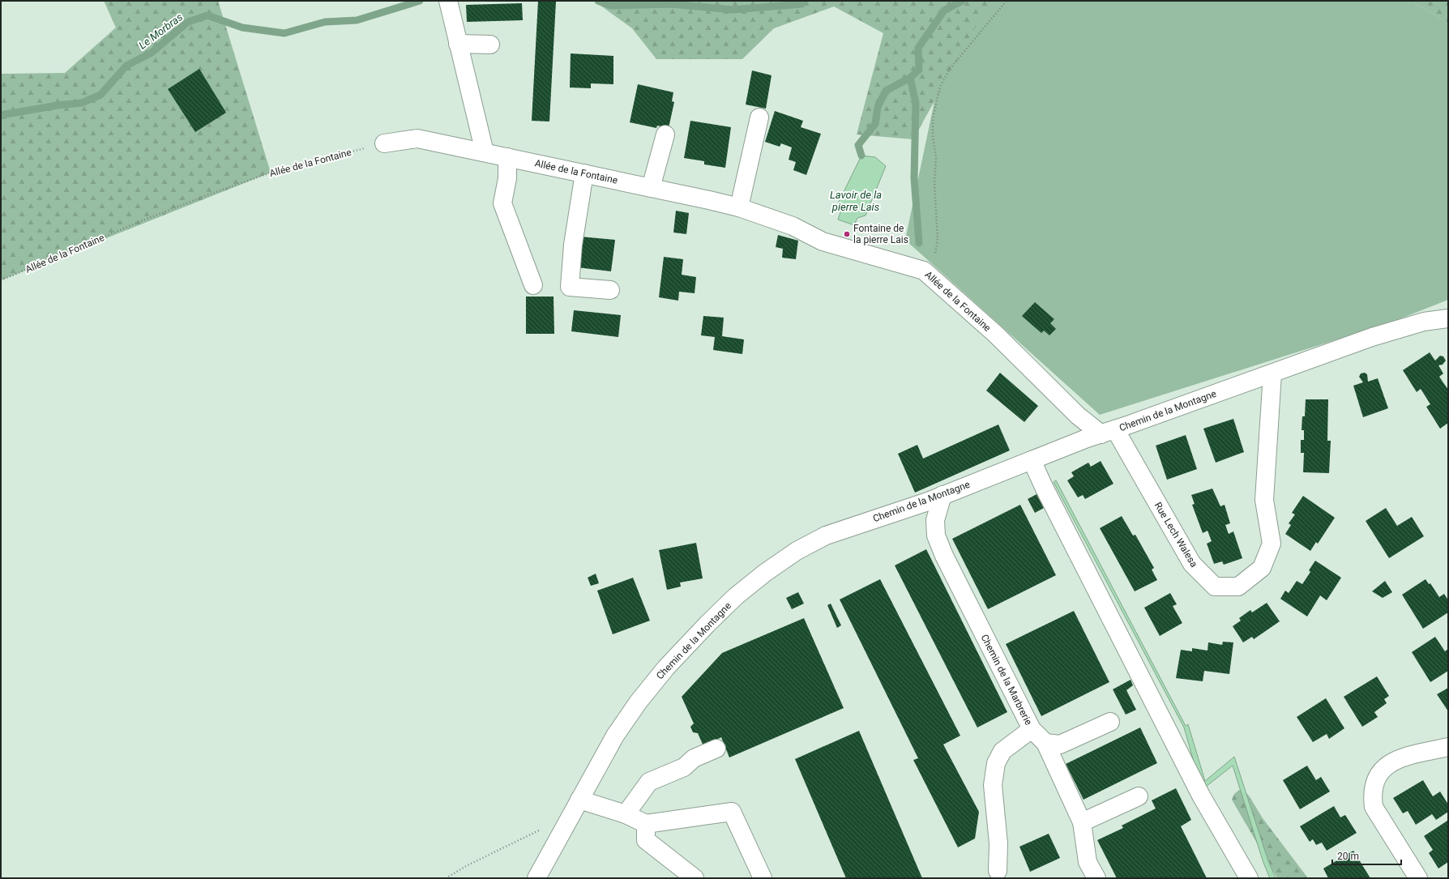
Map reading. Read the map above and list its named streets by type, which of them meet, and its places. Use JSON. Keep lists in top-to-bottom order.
{
  "streets": {
    "street": [
      "Allée de la Fontaine",
      "Chemin de la Montagne",
      "Rue Lech Walesa",
      "Chemin de la Marbrerie"
    ]
  },
  "crossings": [
    ["Allée de la Fontaine", "Chemin de la Montagne"],
    ["Allée de la Fontaine", "Rue Lech Walesa"],
    ["Chemin de la Montagne", "Rue Lech Walesa"],
    ["Chemin de la Montagne", "Chemin de la Marbrerie"]
  ],
  "water": ["Le Morbras", "Lavoir de la pierre Lais"],
  "places": ["Fontaine de la pierre Lais"],
  "scale_bar": "20 m"
}
